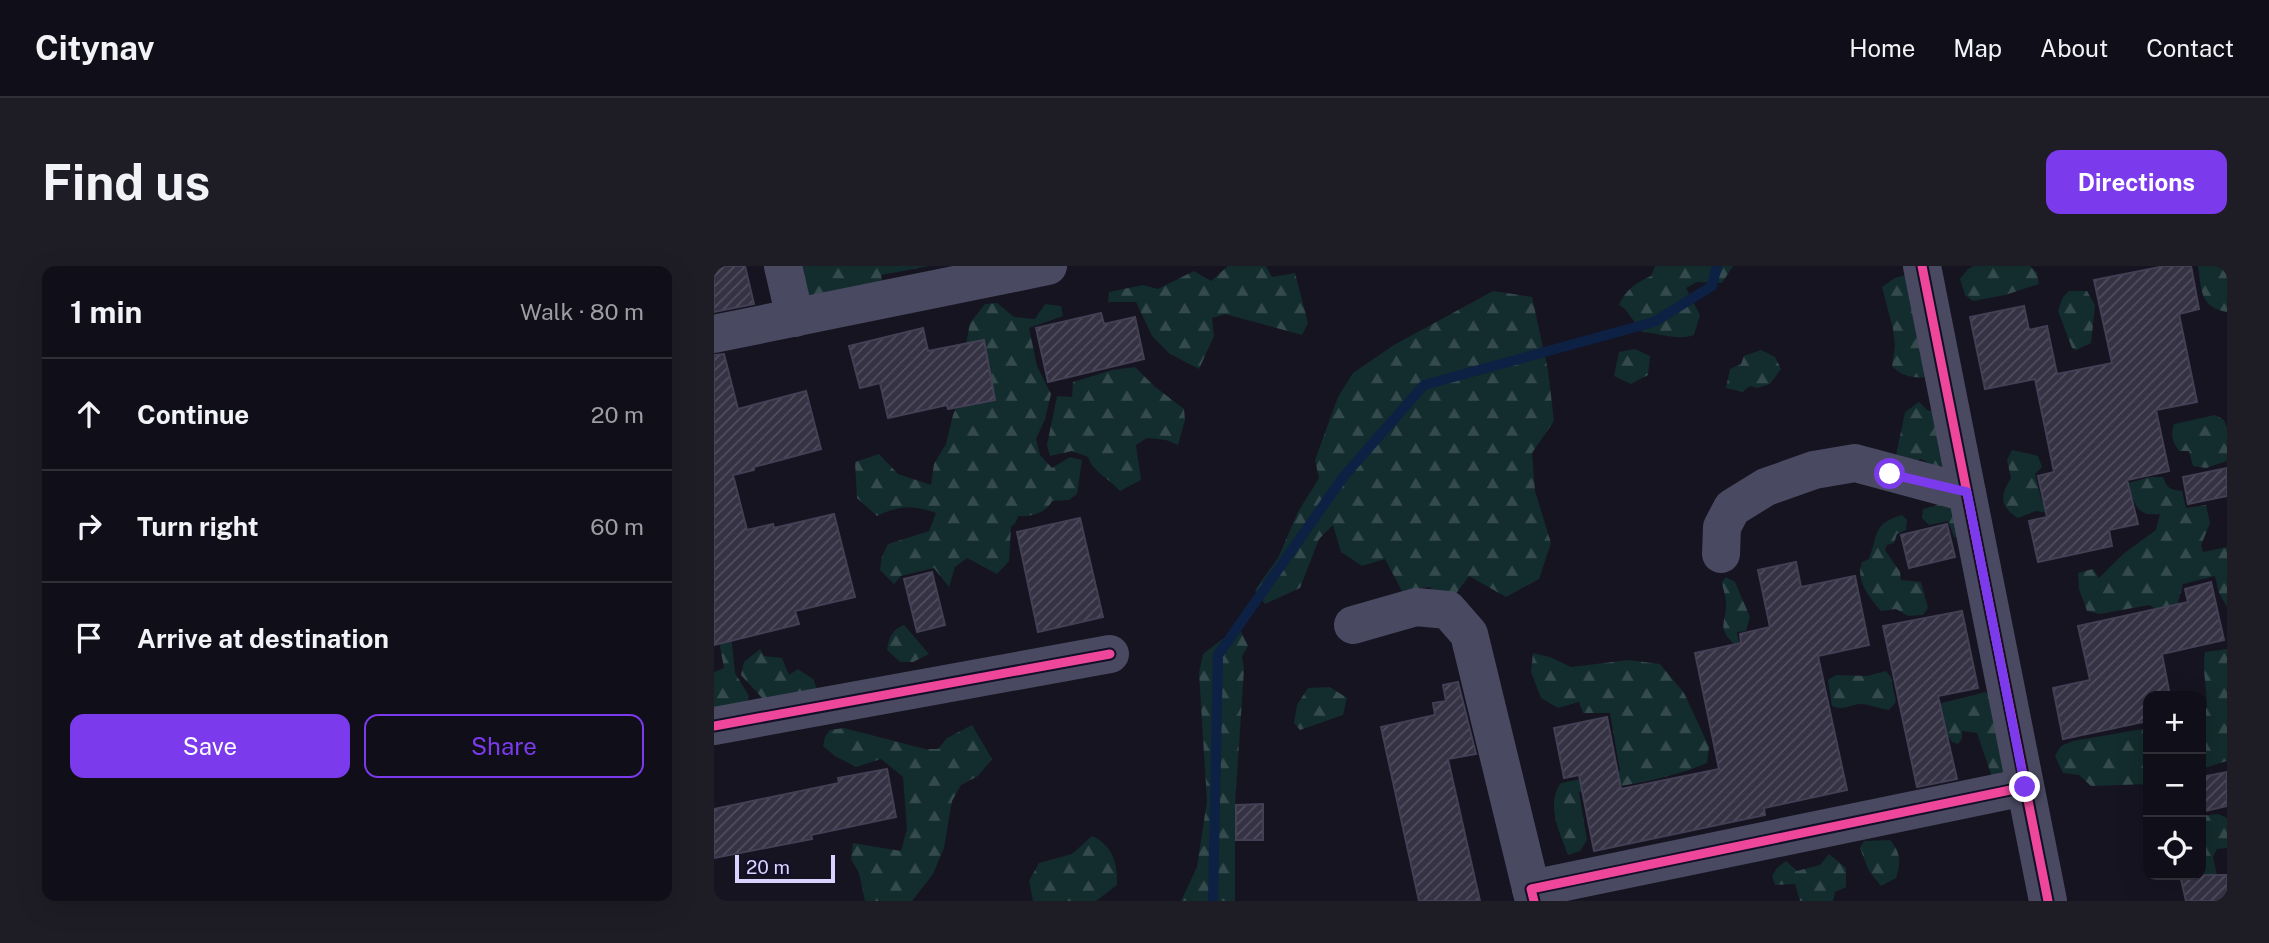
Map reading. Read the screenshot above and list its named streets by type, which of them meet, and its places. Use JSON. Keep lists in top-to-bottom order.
{
  "scale_bar": "20 m",
  "page": {
    "header": "Citynav",
    "nav": [
      "Home",
      "Map",
      "About",
      "Contact"
    ],
    "buttons": [
      "Directions",
      ["Save", "Share"]
    ],
    "title": "Find us",
    "heading": ["1 min", "Walk · 80 m"],
    "list": [
      ["Continue", "20 m"],
      ["Turn right", "60 m"],
      "Arrive at destination"
    ],
    "map_buttons": ["+", "−"],
    "scale": "20 m"
  }
}
